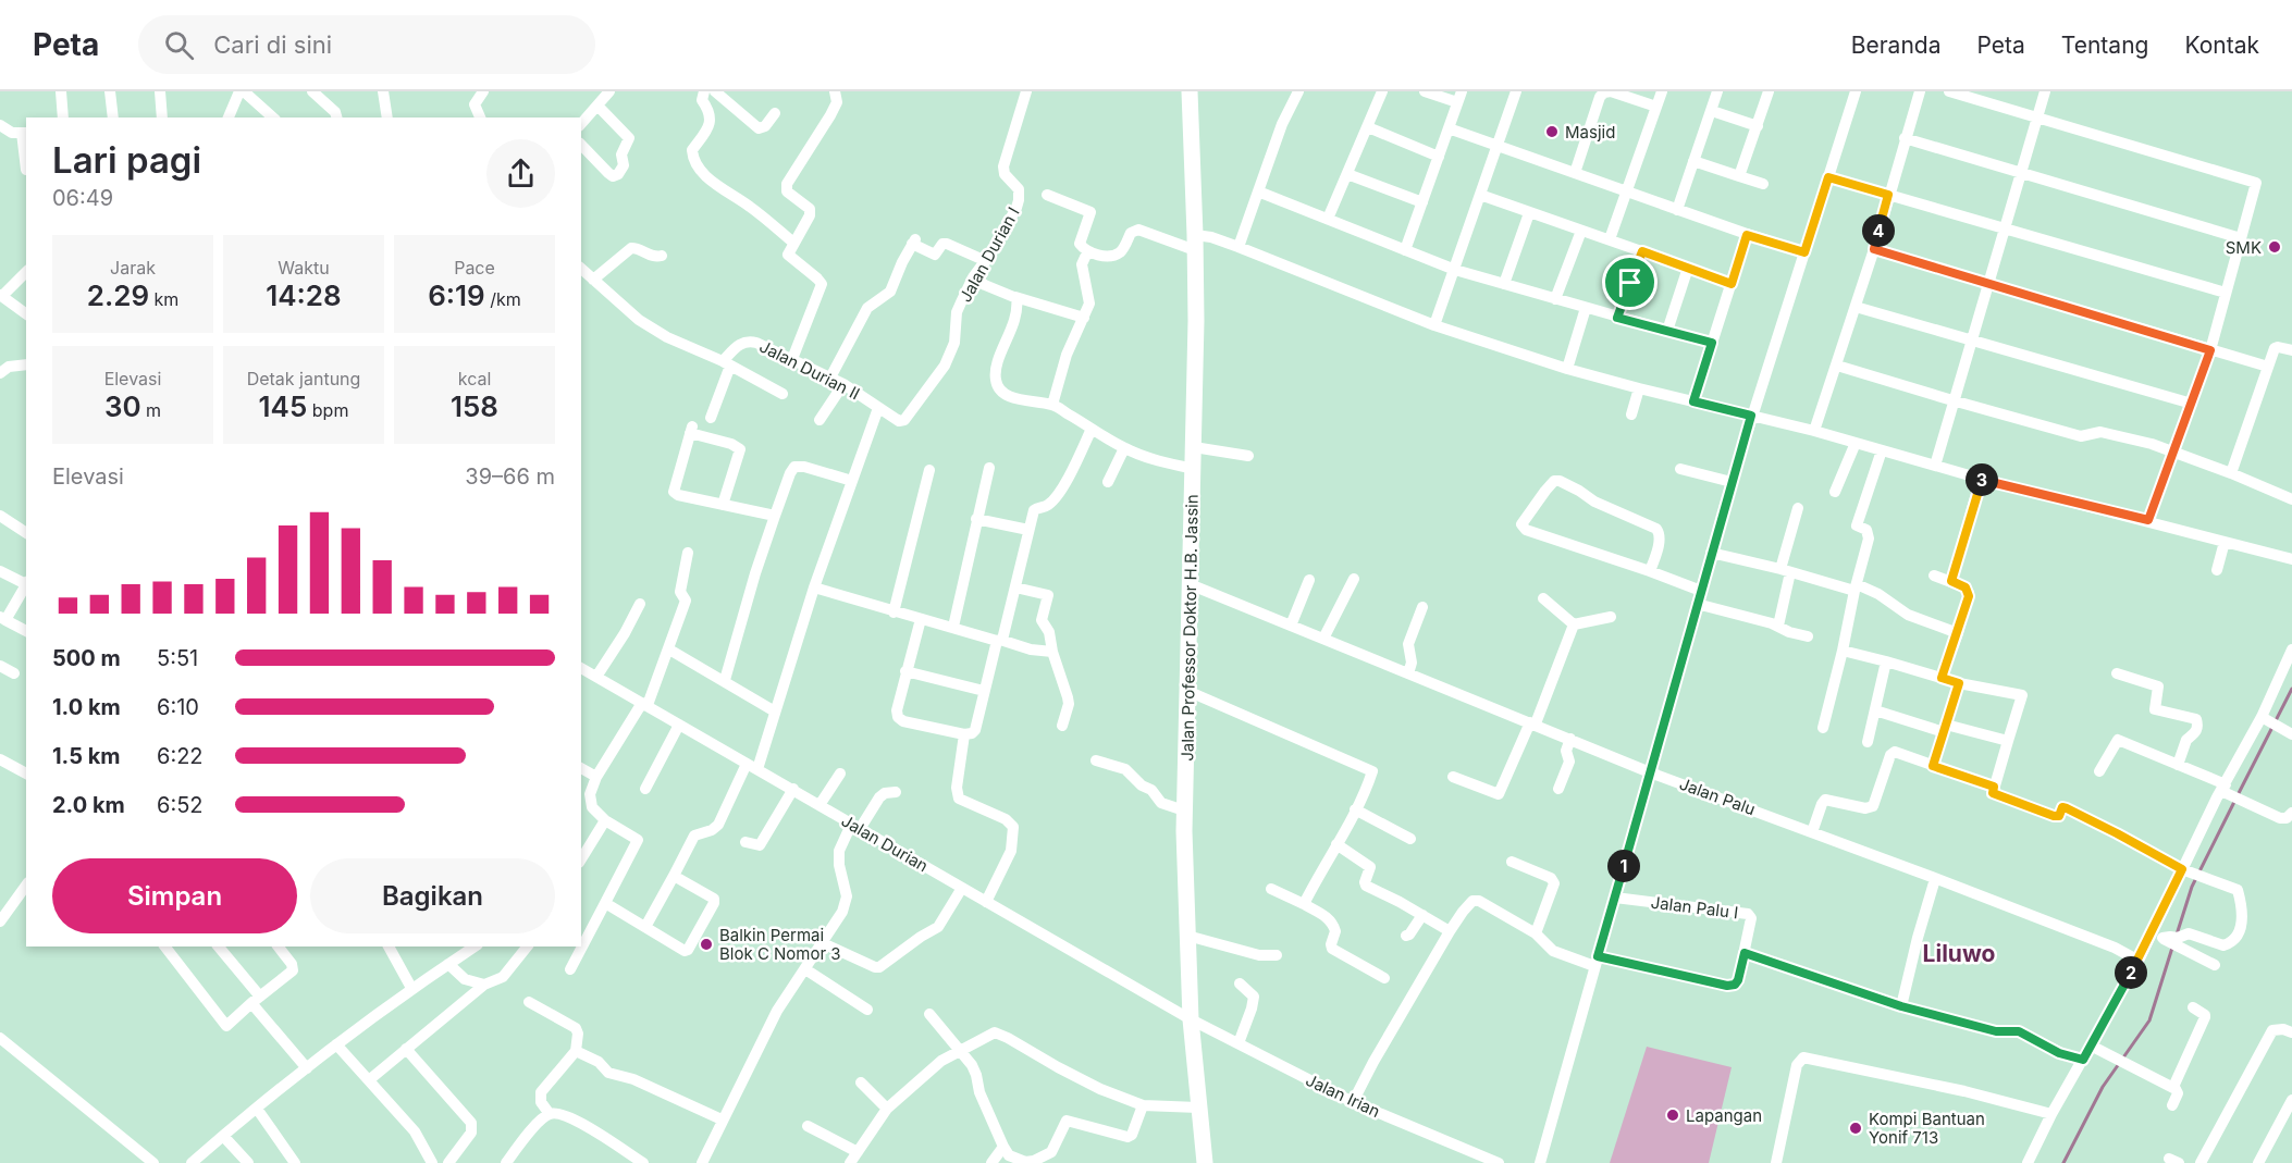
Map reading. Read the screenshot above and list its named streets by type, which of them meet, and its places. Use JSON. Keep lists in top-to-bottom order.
{
  "streets": {
    "highway": ["Jalan Professor Doktor H.B. Jassin"],
    "street": [
      "Jalan Durian I",
      "Jalan Durian II",
      "Jalan Palu",
      "Jalan Durian",
      "Jalan Palu I",
      "Jalan Irian"
    ]
  },
  "crossings": [
    ["Jalan Durian I", "Jalan Durian II"],
    ["Jalan Professor Doktor H.B. Jassin", "Jalan Palu"],
    ["Jalan Professor Doktor H.B. Jassin", "Jalan Durian"],
    ["Jalan Professor Doktor H.B. Jassin", "Jalan Irian"],
    ["Jalan Durian", "Jalan Irian"]
  ],
  "districts": ["Liluwo"],
  "places": [
    "Masjid",
    "SMK",
    "Balkin Permai Blok C Nomor 3",
    "Lapangan",
    "Kompi Bantuan Yonif 713"
  ],
  "page": {
    "header": "Peta",
    "search": "Cari di sini",
    "nav": [
      "Beranda",
      "Peta",
      "Tentang",
      "Kontak"
    ],
    "heading": ["Lari pagi", "06:49"],
    "pins": [
      "4",
      "3",
      "1",
      "2"
    ],
    "stats": [
      ["Jarak", "2.29 km"],
      ["Waktu", "14:28"],
      ["Pace", "6:19 /km"],
      ["Elevasi", "30 m"],
      ["Detak jantung", "145 bpm"],
      ["kcal", "158"]
    ],
    "chart": ["Elevasi", "39–66 m"],
    "list": [
      {
        "name": "500 m",
        "note": "5:51"
      },
      {
        "name": "1.0 km",
        "note": "6:10"
      },
      {
        "name": "1.5 km",
        "note": "6:22"
      },
      {
        "name": "2.0 km",
        "note": "6:52"
      }
    ],
    "buttons": ["Simpan", "Bagikan"]
  }
}
